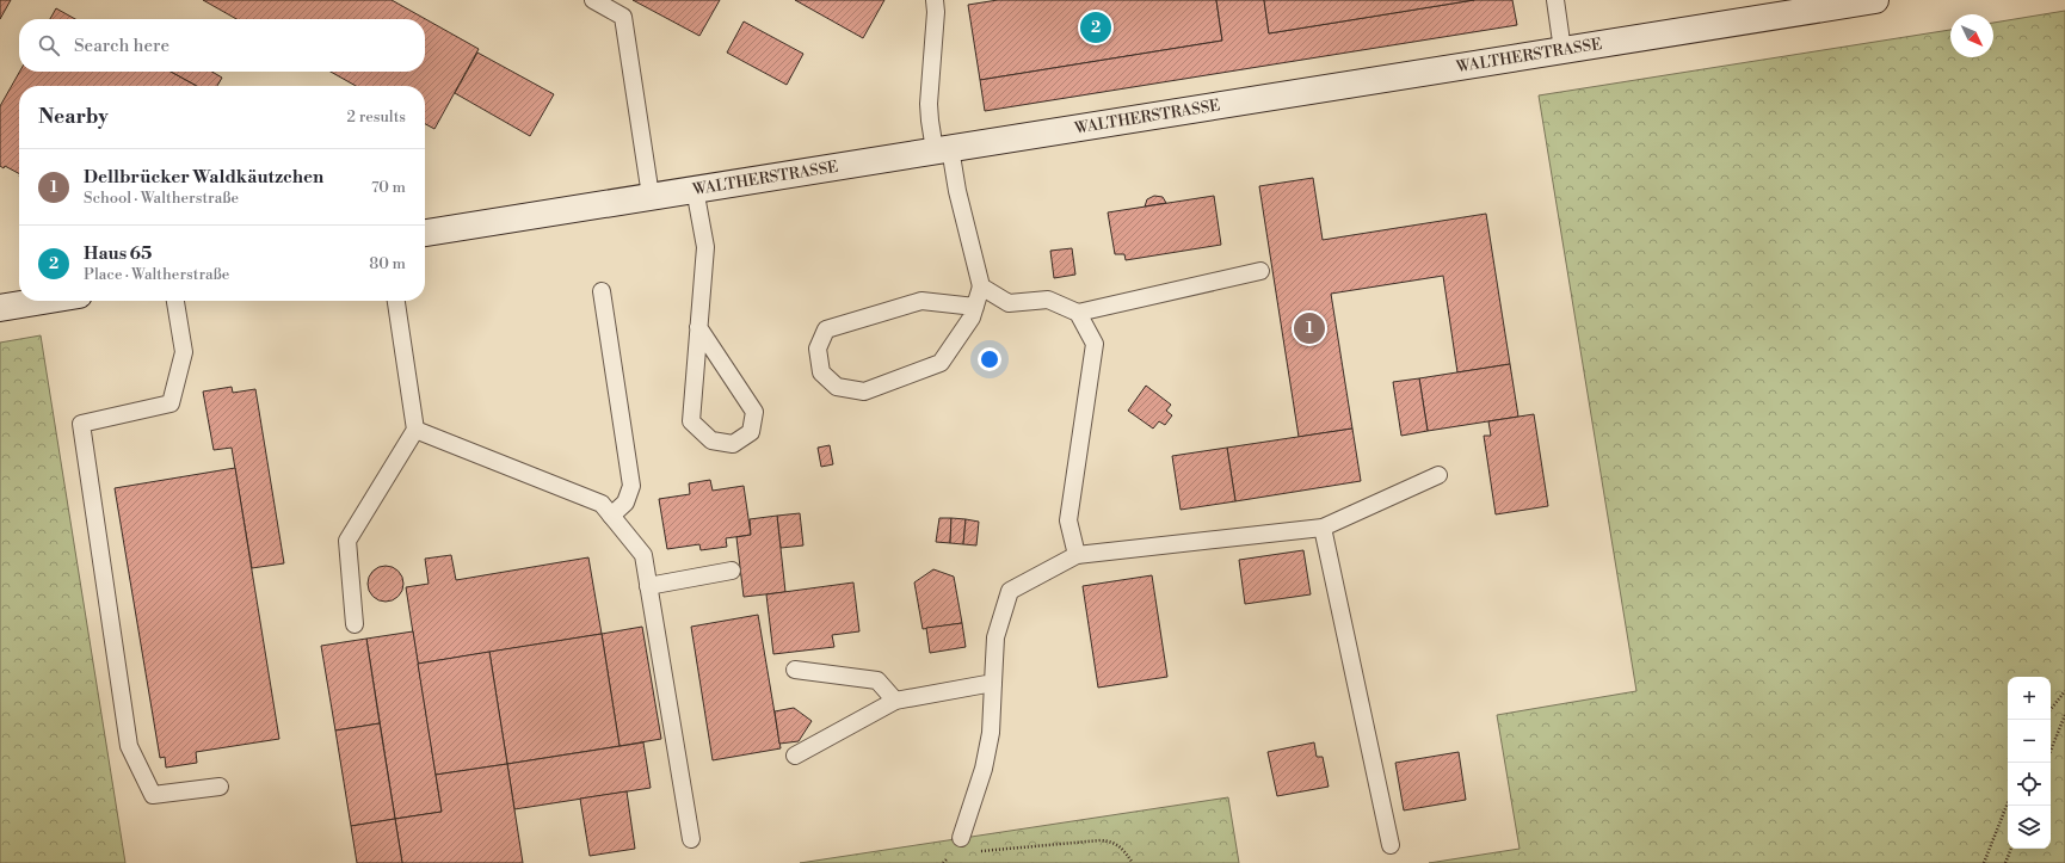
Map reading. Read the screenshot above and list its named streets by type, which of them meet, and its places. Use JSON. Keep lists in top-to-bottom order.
{
  "streets": {
    "street": ["WALTHERSTRASSE"]
  },
  "north": "bottom right",
  "page": {
    "pins": ["2", "1"],
    "search": "Search here",
    "heading": ["Nearby", "2 results"],
    "list": [
      {
        "mark": "1",
        "name": "Dellbrücker Waldkäutzchen",
        "note": "School · Waltherstraße",
        "value": "70 m"
      },
      {
        "mark": "2",
        "name": "Haus 65",
        "note": "Place · Waltherstraße",
        "value": "80 m"
      }
    ],
    "map_buttons": ["+", "−"]
  }
}
